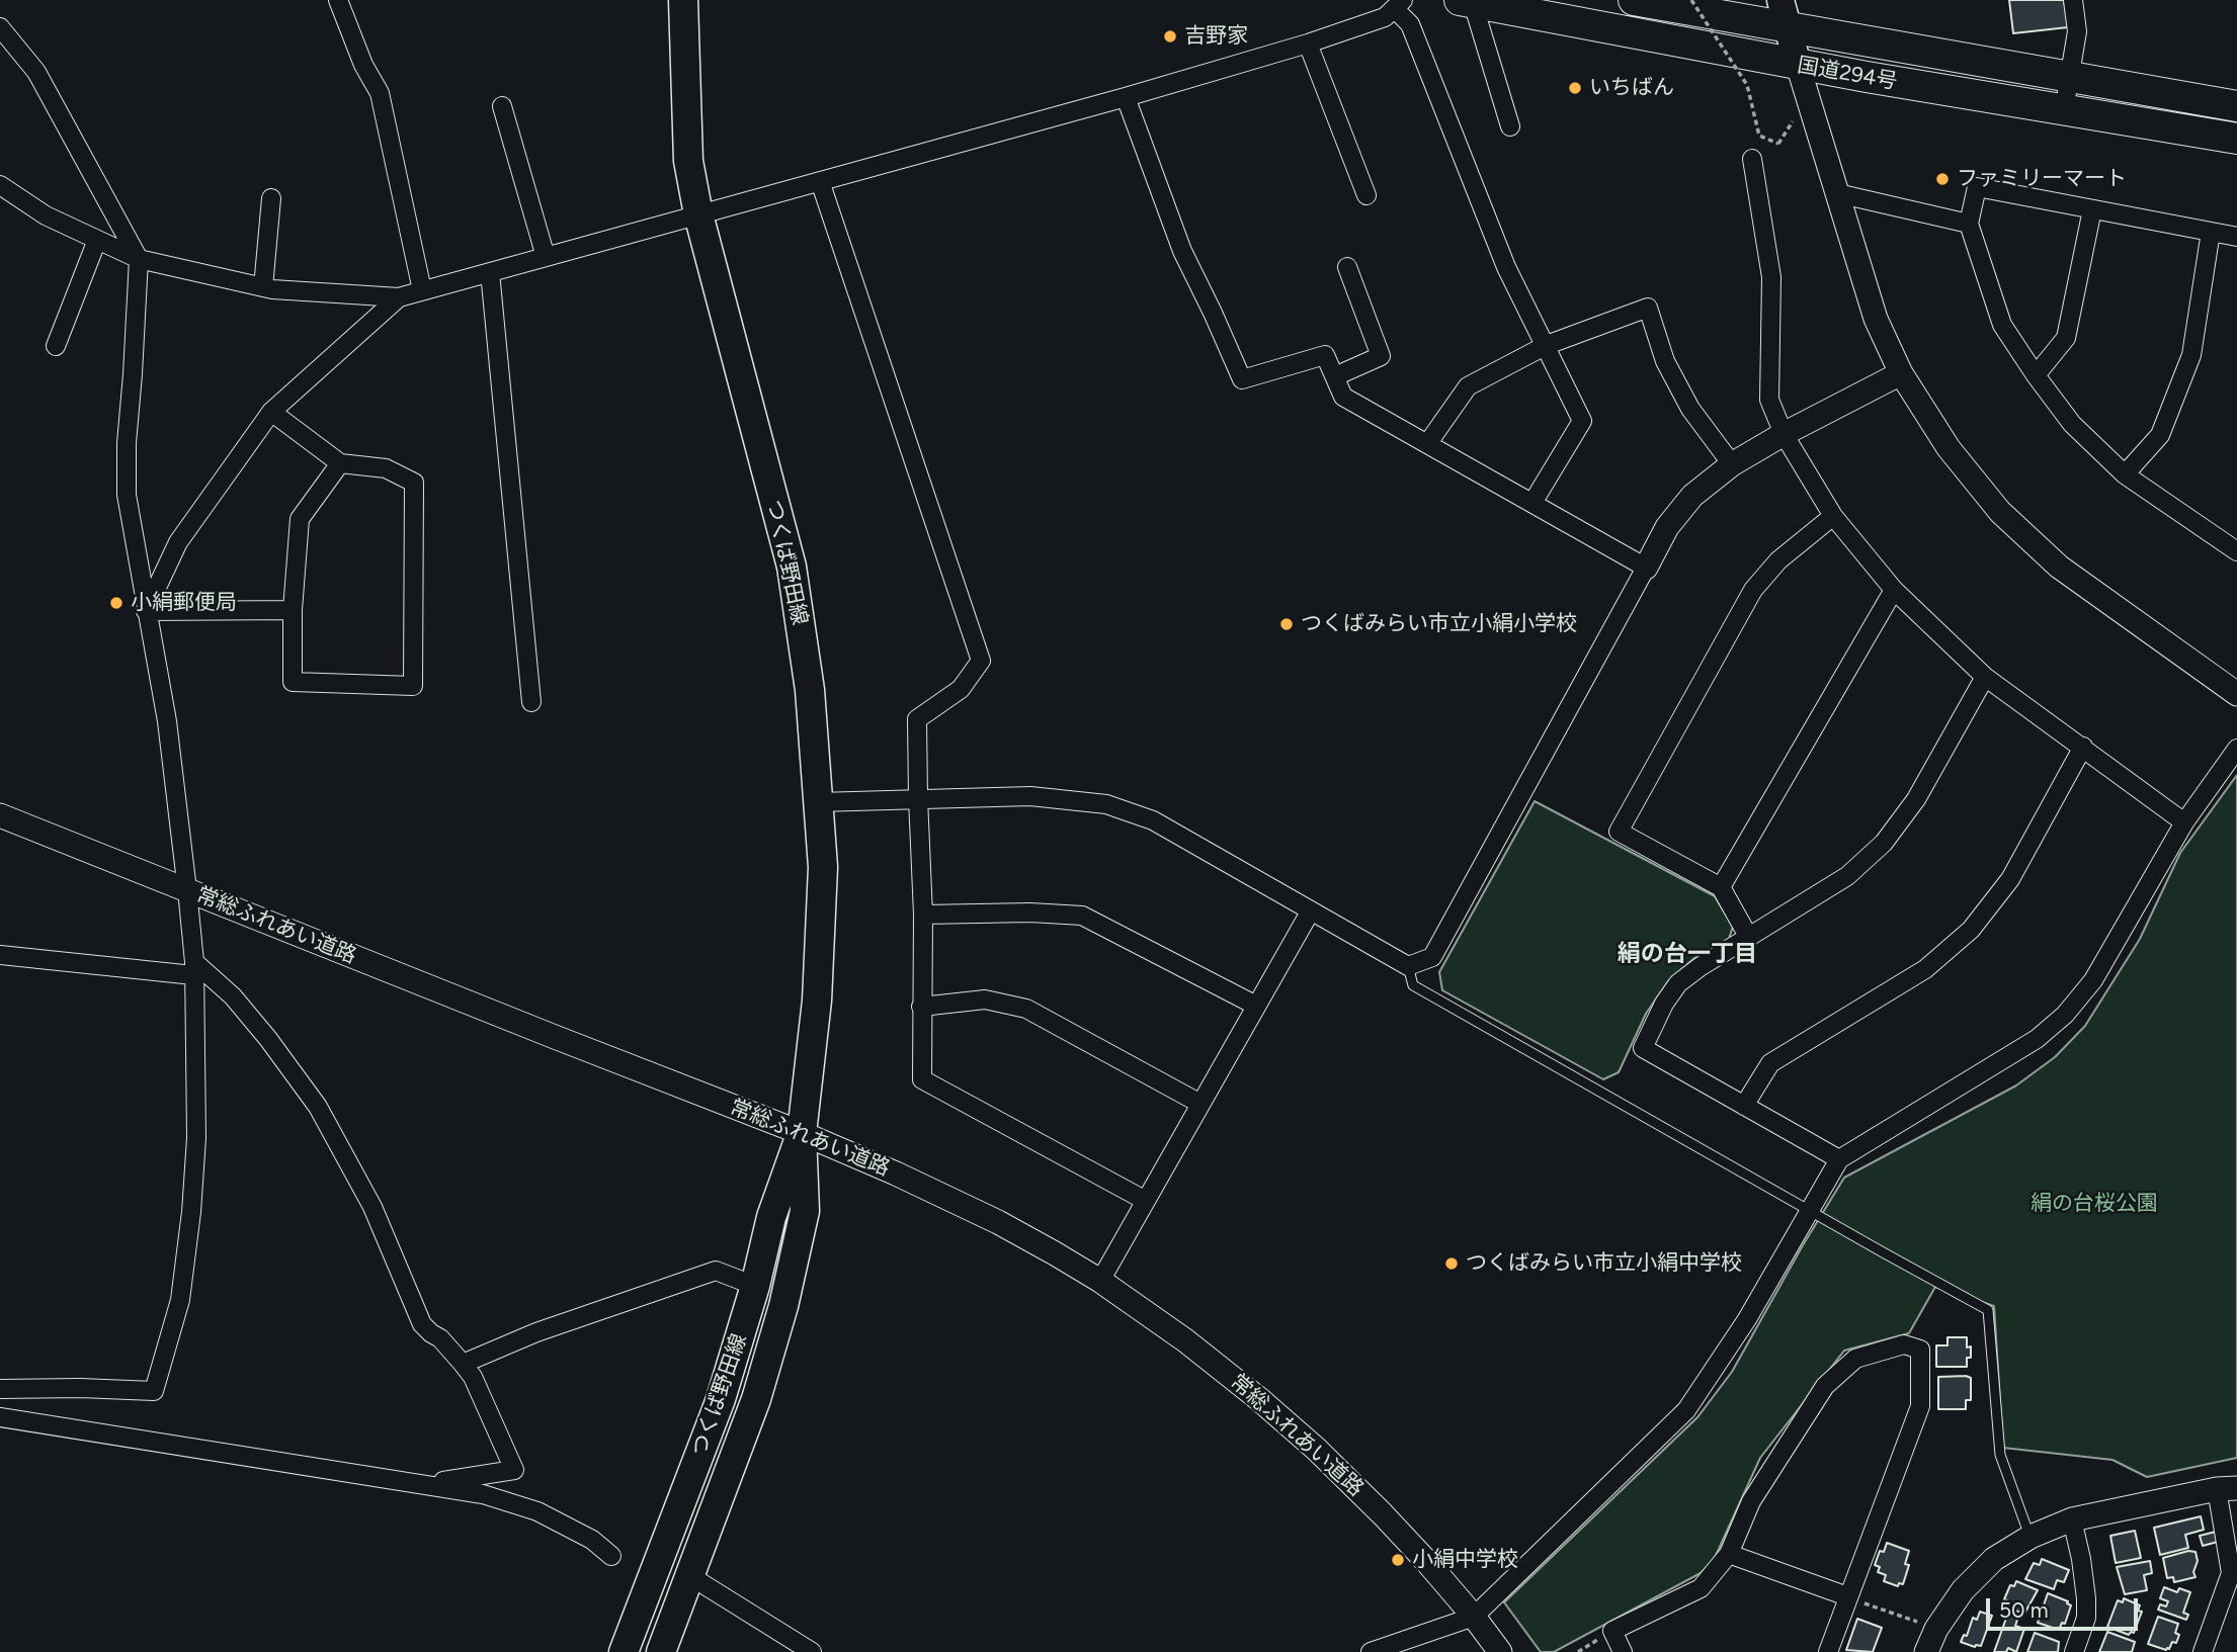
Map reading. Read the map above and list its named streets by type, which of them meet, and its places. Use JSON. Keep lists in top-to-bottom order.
{
  "streets": {
    "highway": ["国道294号"],
    "main road": ["つくば野田線"],
    "street": ["常総ふれあい道路"]
  },
  "crossings": [
    ["つくば野田線", "常総ふれあい道路"]
  ],
  "districts": ["絹の台一丁目"],
  "parks": ["絹の台桜公園"],
  "places": [
    "吉野家",
    "いちばん",
    "ファミリーマート",
    "小絹郵便局",
    "つくばみらい市立小絹小学校",
    "つくばみらい市立小絹中学校",
    "小絹中学校"
  ],
  "scale_bar": "50 m"
}
